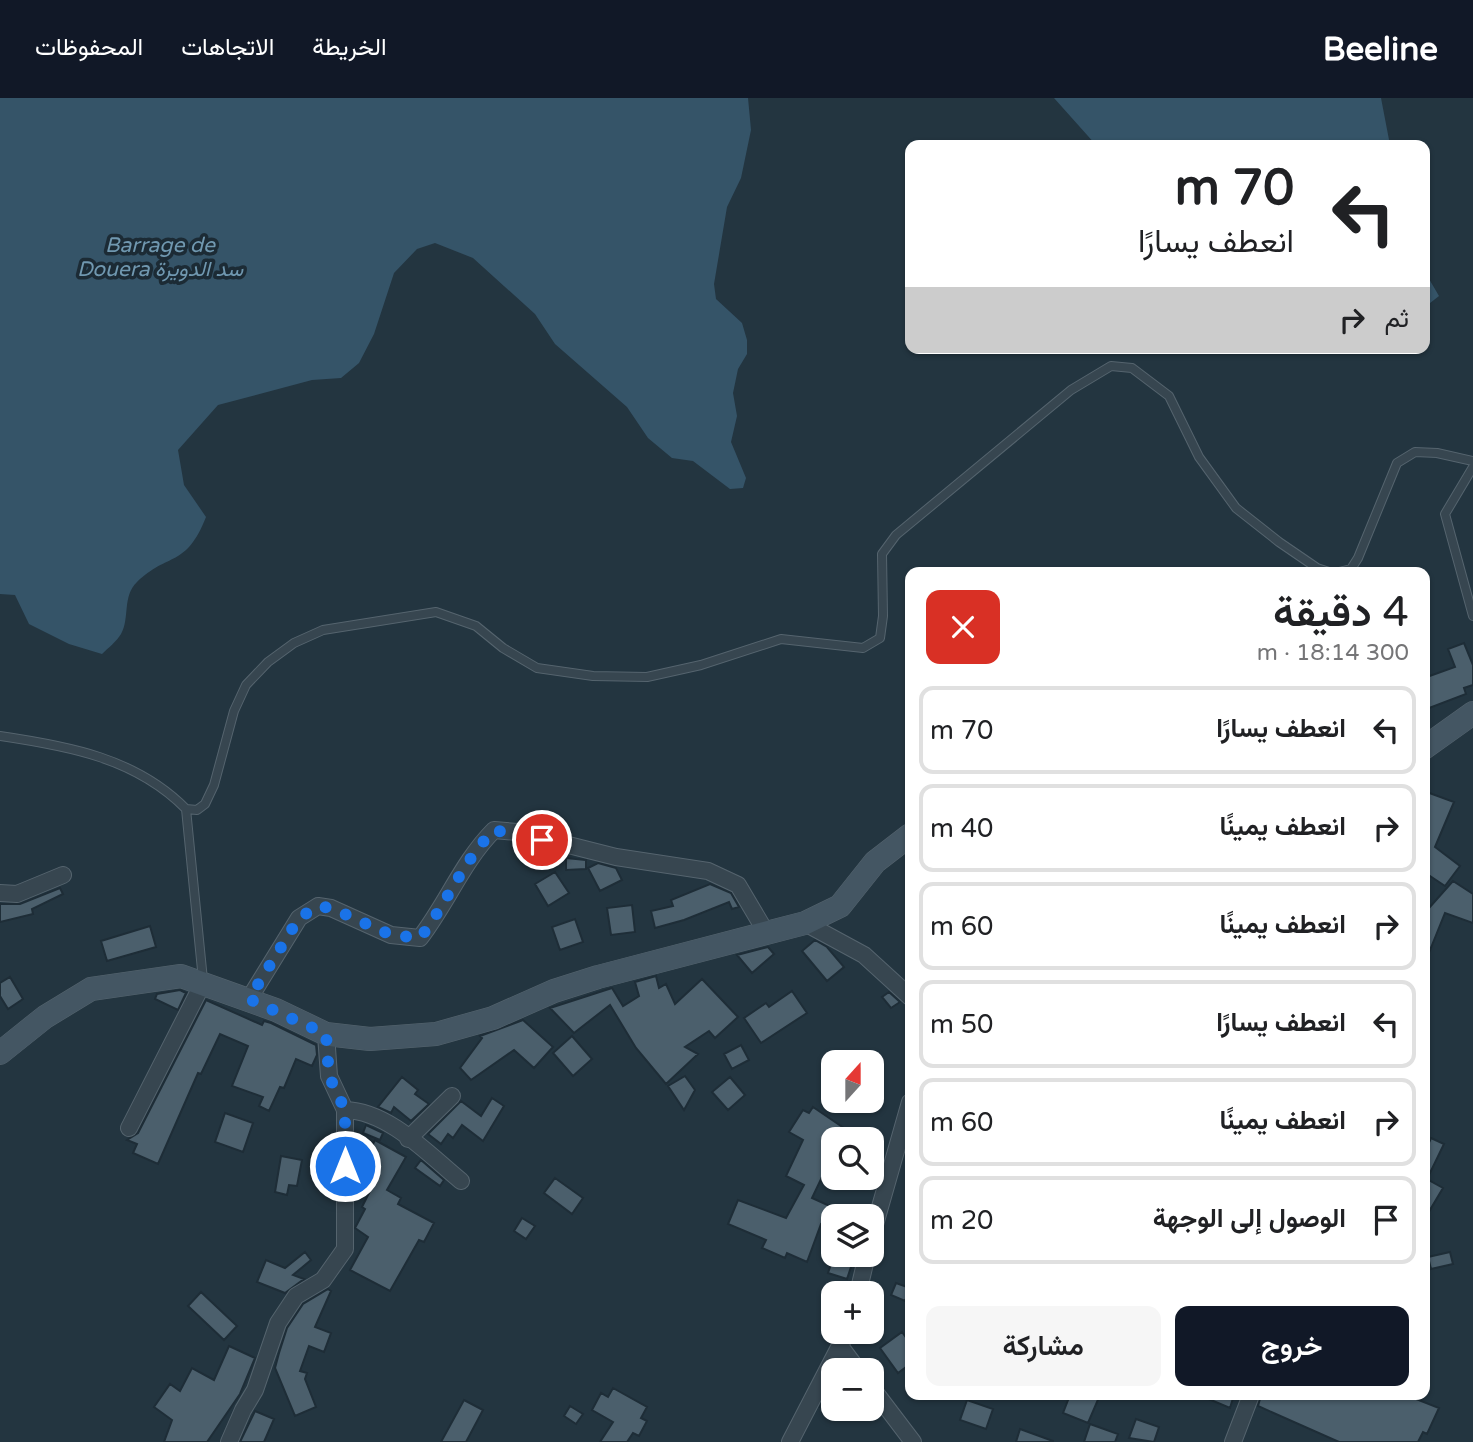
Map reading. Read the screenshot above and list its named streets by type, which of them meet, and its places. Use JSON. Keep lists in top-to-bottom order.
{
  "water": ["Barrage de Douera سد الدويرة"],
  "north": "top",
  "page": {
    "header": "Beeline",
    "nav": ["الخريطة", "الاتجاهات", "المحفوظات"],
    "turn": ["70 m", "انعطف يسارًا"],
    "then": "ثم",
    "heading": ["4 دقيقة", "300 m · 18:14"],
    "list": [
      {
        "name": "انعطف يسارًا",
        "value": "70 m"
      },
      {
        "name": "انعطف يمينًا",
        "value": "40 m"
      },
      {
        "name": "انعطف يمينًا",
        "value": "60 m"
      },
      {
        "name": "انعطف يسارًا",
        "value": "50 m"
      },
      {
        "name": "انعطف يمينًا",
        "value": "60 m"
      },
      {
        "name": "الوصول إلى الوجهة",
        "value": "20 m"
      }
    ],
    "map_buttons": ["+", "−"],
    "buttons": ["خروج", "مشاركة"]
  }
}
